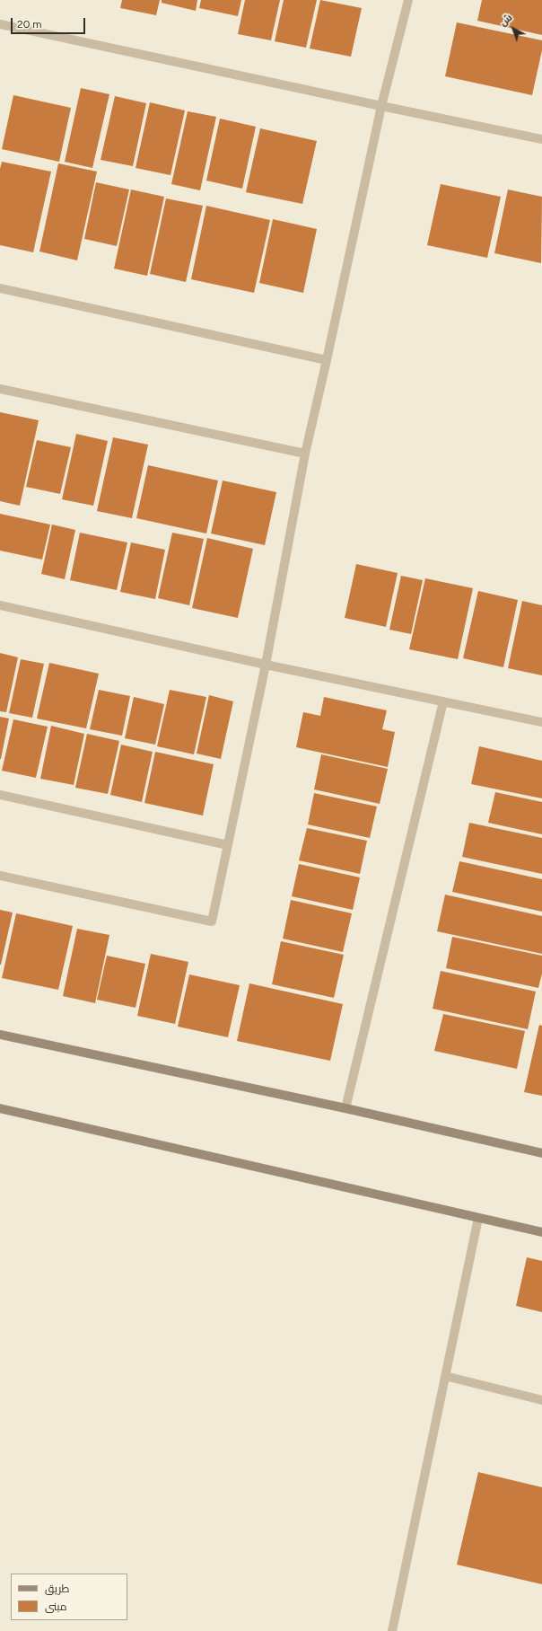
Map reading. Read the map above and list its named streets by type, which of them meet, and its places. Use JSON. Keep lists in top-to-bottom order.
{
  "legend": ["طريق", "مبنى"],
  "scale_bar": "20 m",
  "north": "top left"
}
